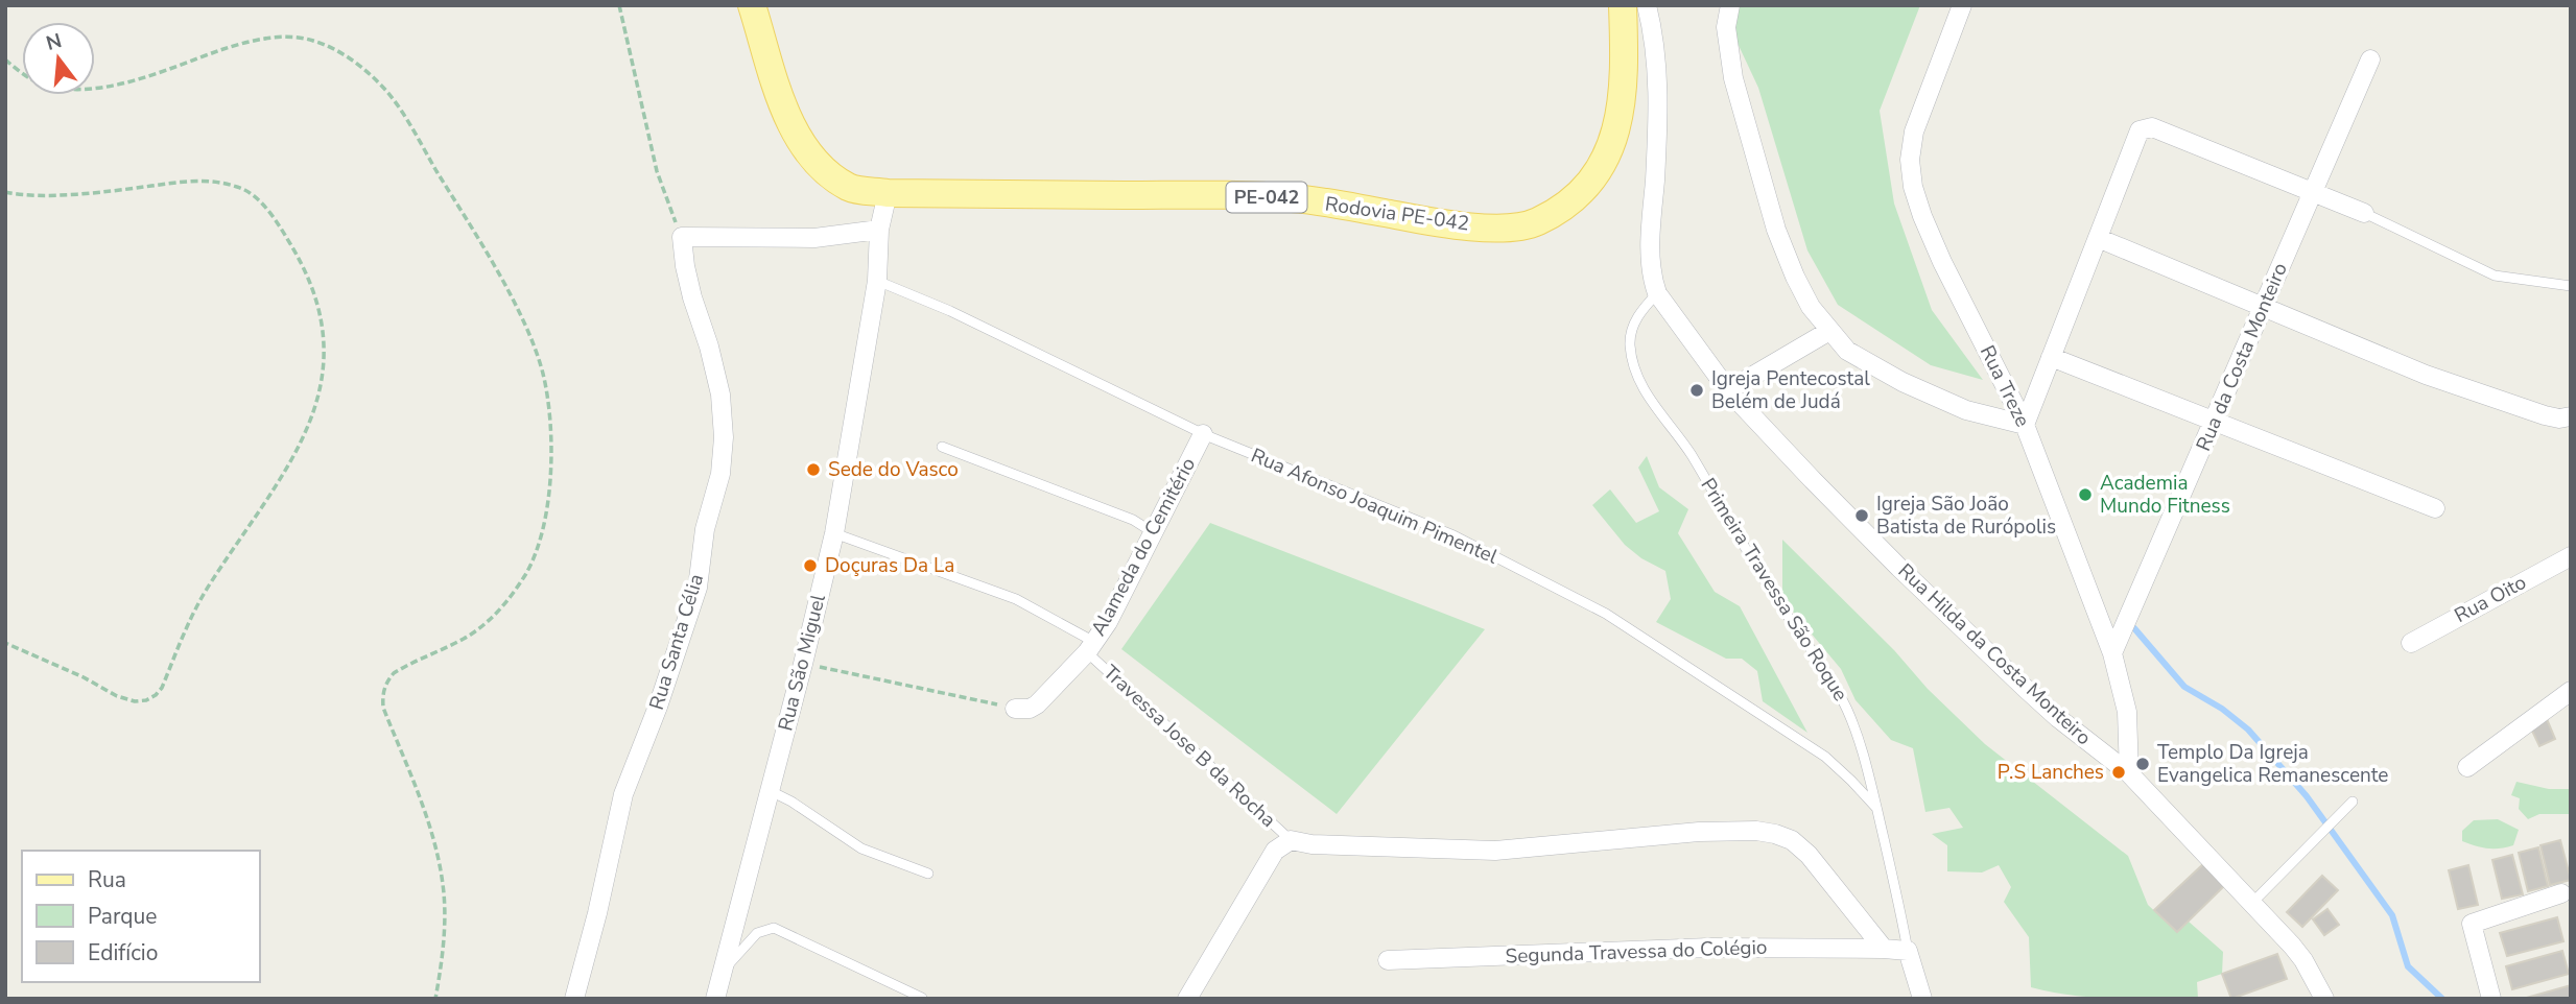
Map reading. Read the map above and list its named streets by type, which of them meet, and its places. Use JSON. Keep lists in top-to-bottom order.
{
  "streets": {
    "main road": ["PE-042", "Rodovia PE-042"],
    "street": [
      "Rua da Costa Monteiro",
      "Rua Treze",
      "Alameda do Cemitério",
      "Rua Oito",
      "Rua Santa Célia",
      "Rua Hilda da Costa Monteiro",
      "Rua São Miguel",
      "Segunda Travessa do Colégio"
    ],
    "lane": ["Rua Afonso Joaquim Pimentel", "Primeira Travessa São Roque", "Travessa Jose B da Rocha"]
  },
  "crossings": [
    ["Rodovia PE-042", "Rua São Miguel"],
    ["Rua da Costa Monteiro", "Rua Treze"],
    ["Rua Treze", "Rua Hilda da Costa Monteiro"],
    ["Rua Afonso Joaquim Pimentel", "Alameda do Cemitério"],
    ["Rua Afonso Joaquim Pimentel", "Primeira Travessa São Roque"],
    ["Rua Afonso Joaquim Pimentel", "Rua São Miguel"],
    ["Alameda do Cemitério", "Travessa Jose B da Rocha"],
    ["Primeira Travessa São Roque", "Rua Hilda da Costa Monteiro"],
    ["Primeira Travessa São Roque", "Segunda Travessa do Colégio"],
    ["Rua São Miguel", "Travessa Jose B da Rocha"]
  ],
  "places": [
    "Igreja Pentecostal Belém de Judá",
    "Sede do Vasco",
    "Academia Mundo Fitness",
    "Igreja São João Batista de Rurópolis",
    "Doçuras Da La",
    "Templo Da Igreja Evangelica Remanescente",
    "P.S Lanches"
  ],
  "legend": ["Rua", "Parque", "Edifício"],
  "north": "top"
}
